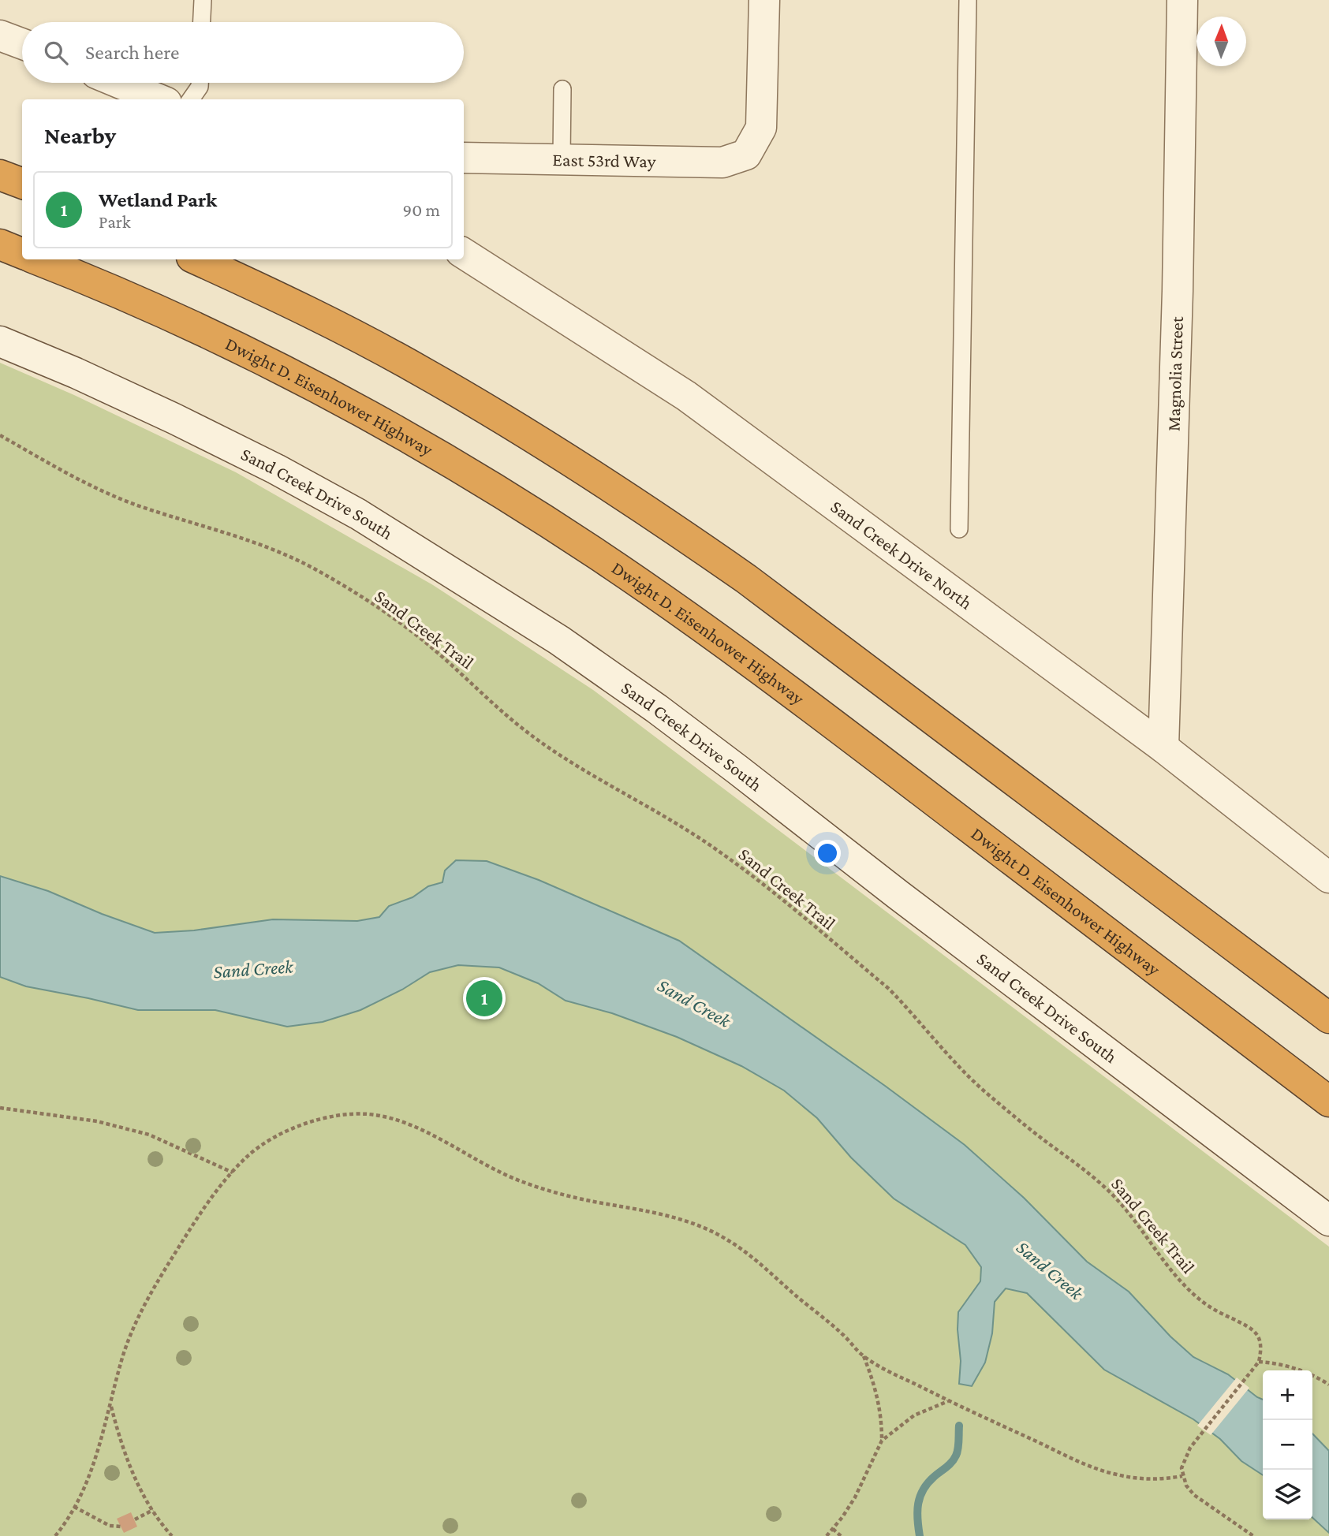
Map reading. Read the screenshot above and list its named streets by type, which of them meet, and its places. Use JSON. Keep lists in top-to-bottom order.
{
  "streets": {
    "highway": ["Dwight D. Eisenhower Highway"],
    "street": [
      "East 53rd Way",
      "Magnolia Street",
      "Sand Creek Drive South",
      "Sand Creek Drive North"
    ],
    "path": ["Sand Creek Trail"]
  },
  "crossings": [
    ["Magnolia Street", "Sand Creek Drive North"]
  ],
  "water": ["Sand Creek"],
  "north": "top",
  "page": {
    "search": "Search here",
    "heading": "Nearby",
    "list": [
      {
        "mark": "1",
        "name": "Wetland Park",
        "note": "Park",
        "value": "90 m"
      }
    ],
    "pins": "1",
    "map_buttons": ["+", "−"]
  }
}
